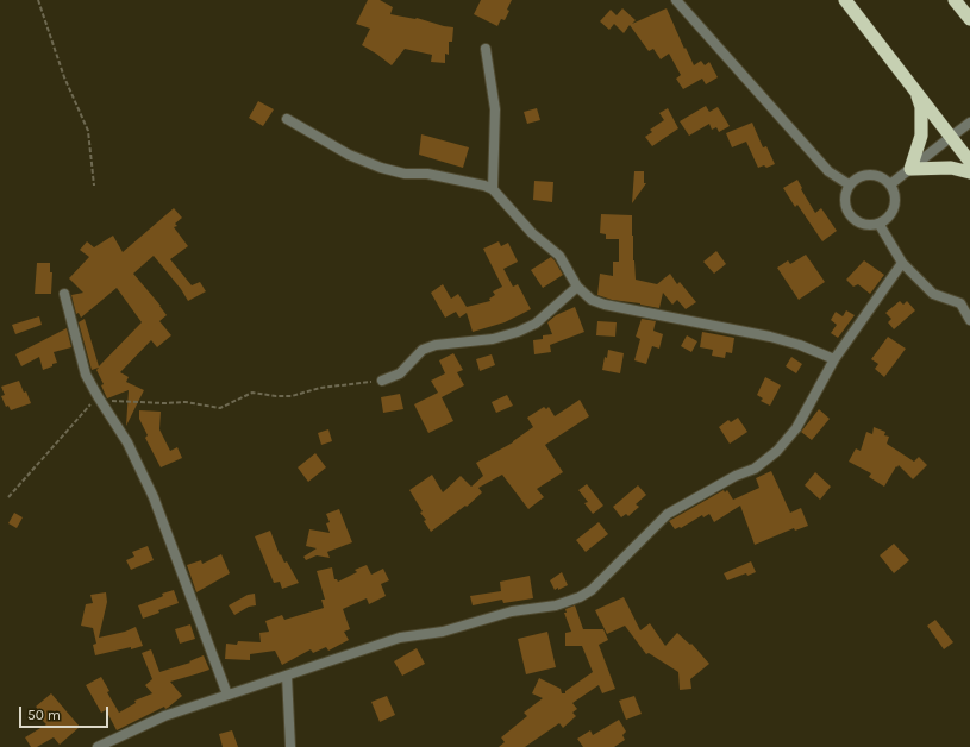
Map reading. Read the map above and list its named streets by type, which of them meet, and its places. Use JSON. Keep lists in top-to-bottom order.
{
  "scale_bar": "50 m"
}
